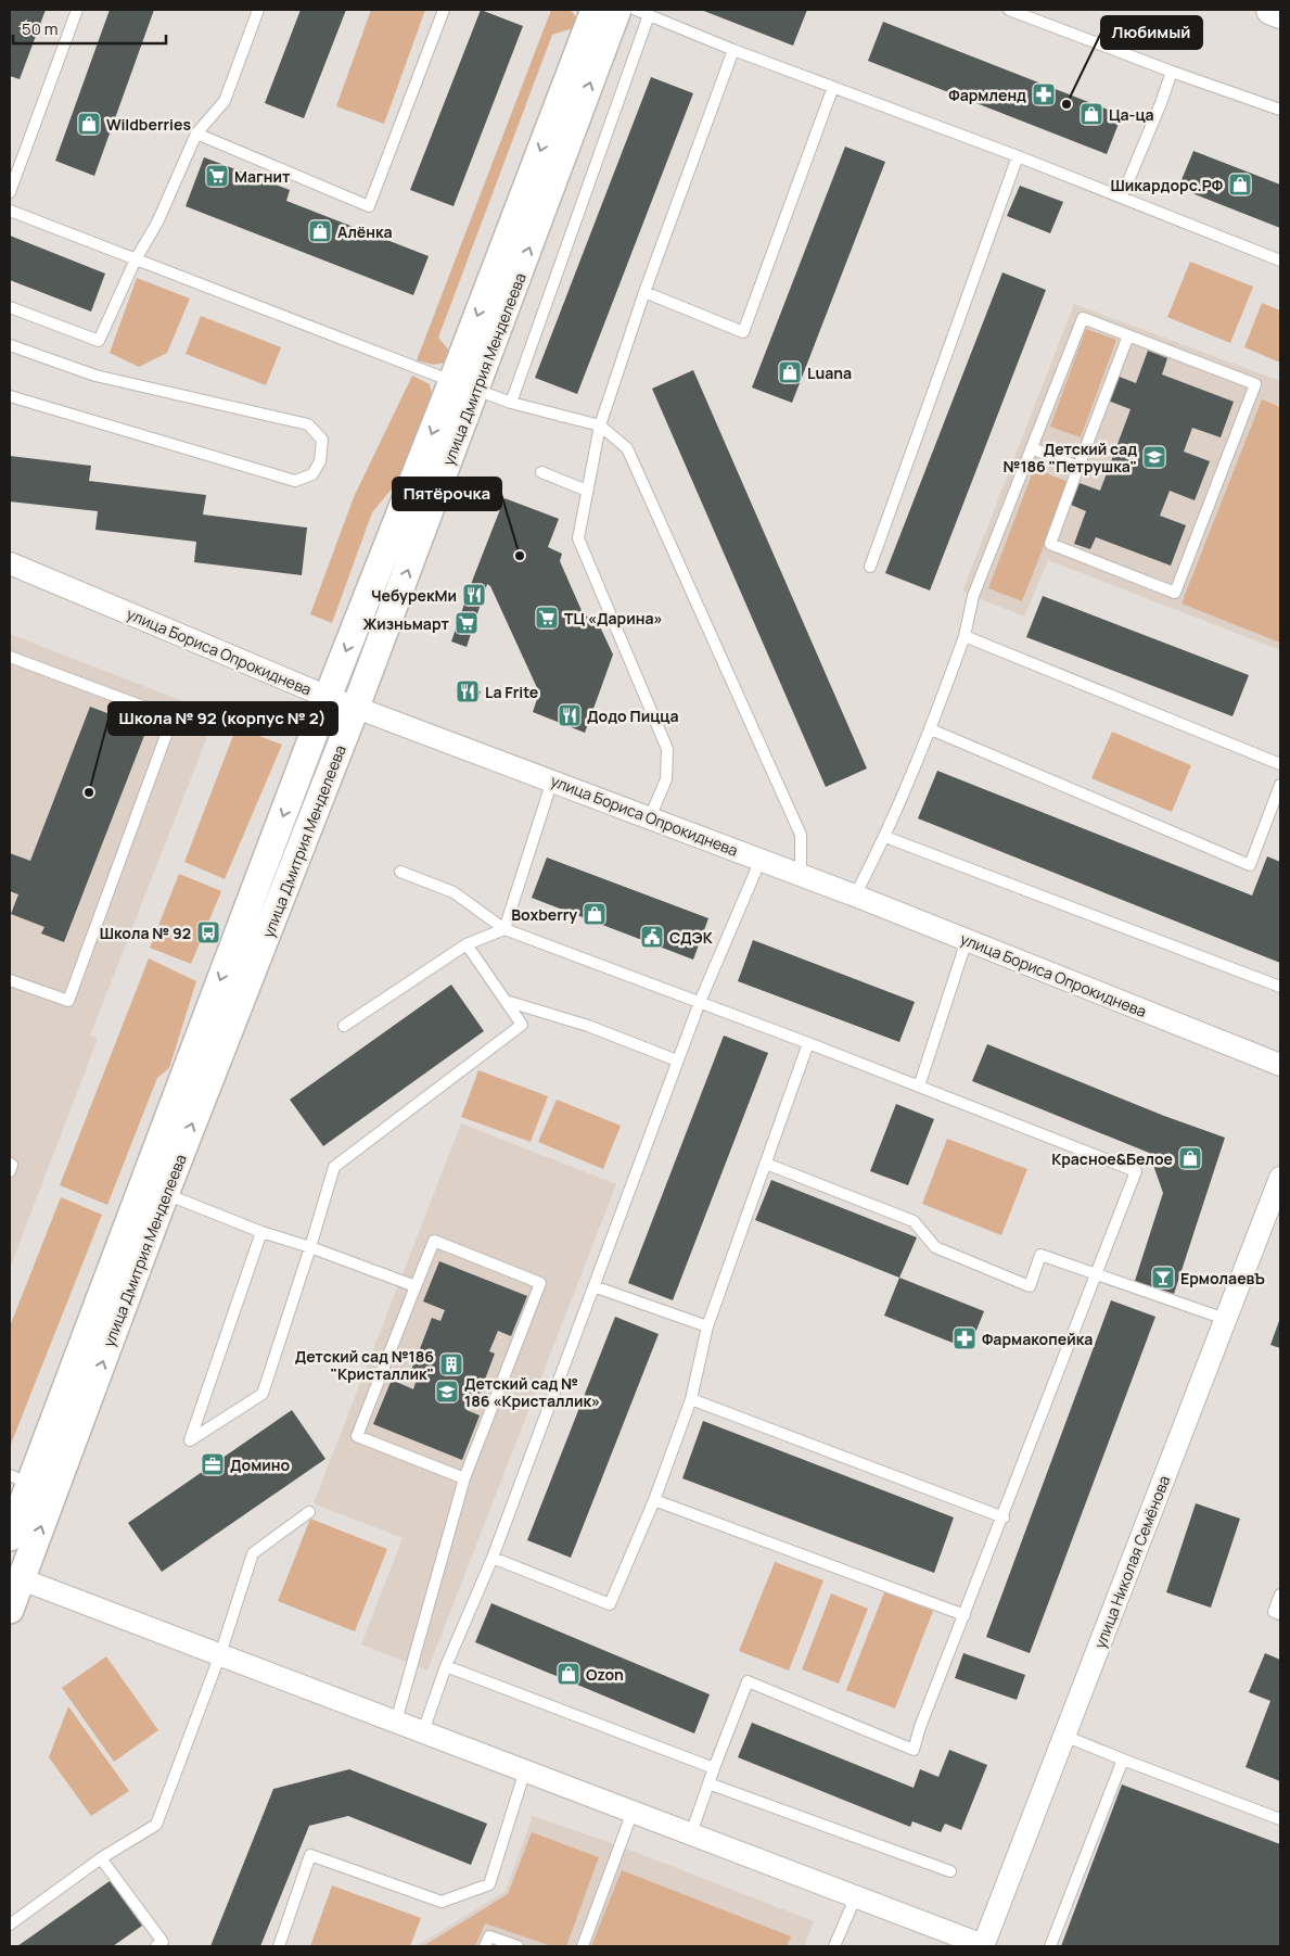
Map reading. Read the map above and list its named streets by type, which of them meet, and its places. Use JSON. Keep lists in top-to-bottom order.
{
  "streets": {
    "street": ["улица Дмитрия Менделеева", "улица Бориса Опрокиднева", "улица Николая Семёнова"]
  },
  "crossings": [
    ["улица Дмитрия Менделеева", "улица Бориса Опрокиднева"]
  ],
  "places": {
    "pharmacy": ["Фармленд", "Фармакопейка"],
    "other": ["Любимый", "Пятёрочка", "Школа № 92 (корпус № 2)"],
    "shop": [
      "Ца-ца",
      "Wildberries",
      "Шикардорс.РФ",
      "Алёнка",
      "Luana",
      "Boxberry",
      "Красное&Белое",
      "Ozon"
    ],
    "supermarket": ["Магнит", "ТЦ «Дарина»", "Жизньмарт"],
    "school or university": ["Детский сад №186 \"Петрушка\"", "Детский сад № 186 «Кристаллик»"],
    "restaurant": ["ЧебурекМи", "La Frite", "Додо Пицца"],
    "bus stop": ["Школа № 92"],
    "public building": ["СДЭК"],
    "bar": ["ЕрмолаевЪ"],
    "building": ["Детский сад №186 \"Кристаллик\""],
    "office": ["Домино"]
  },
  "scale_bar": "50 m"
}
